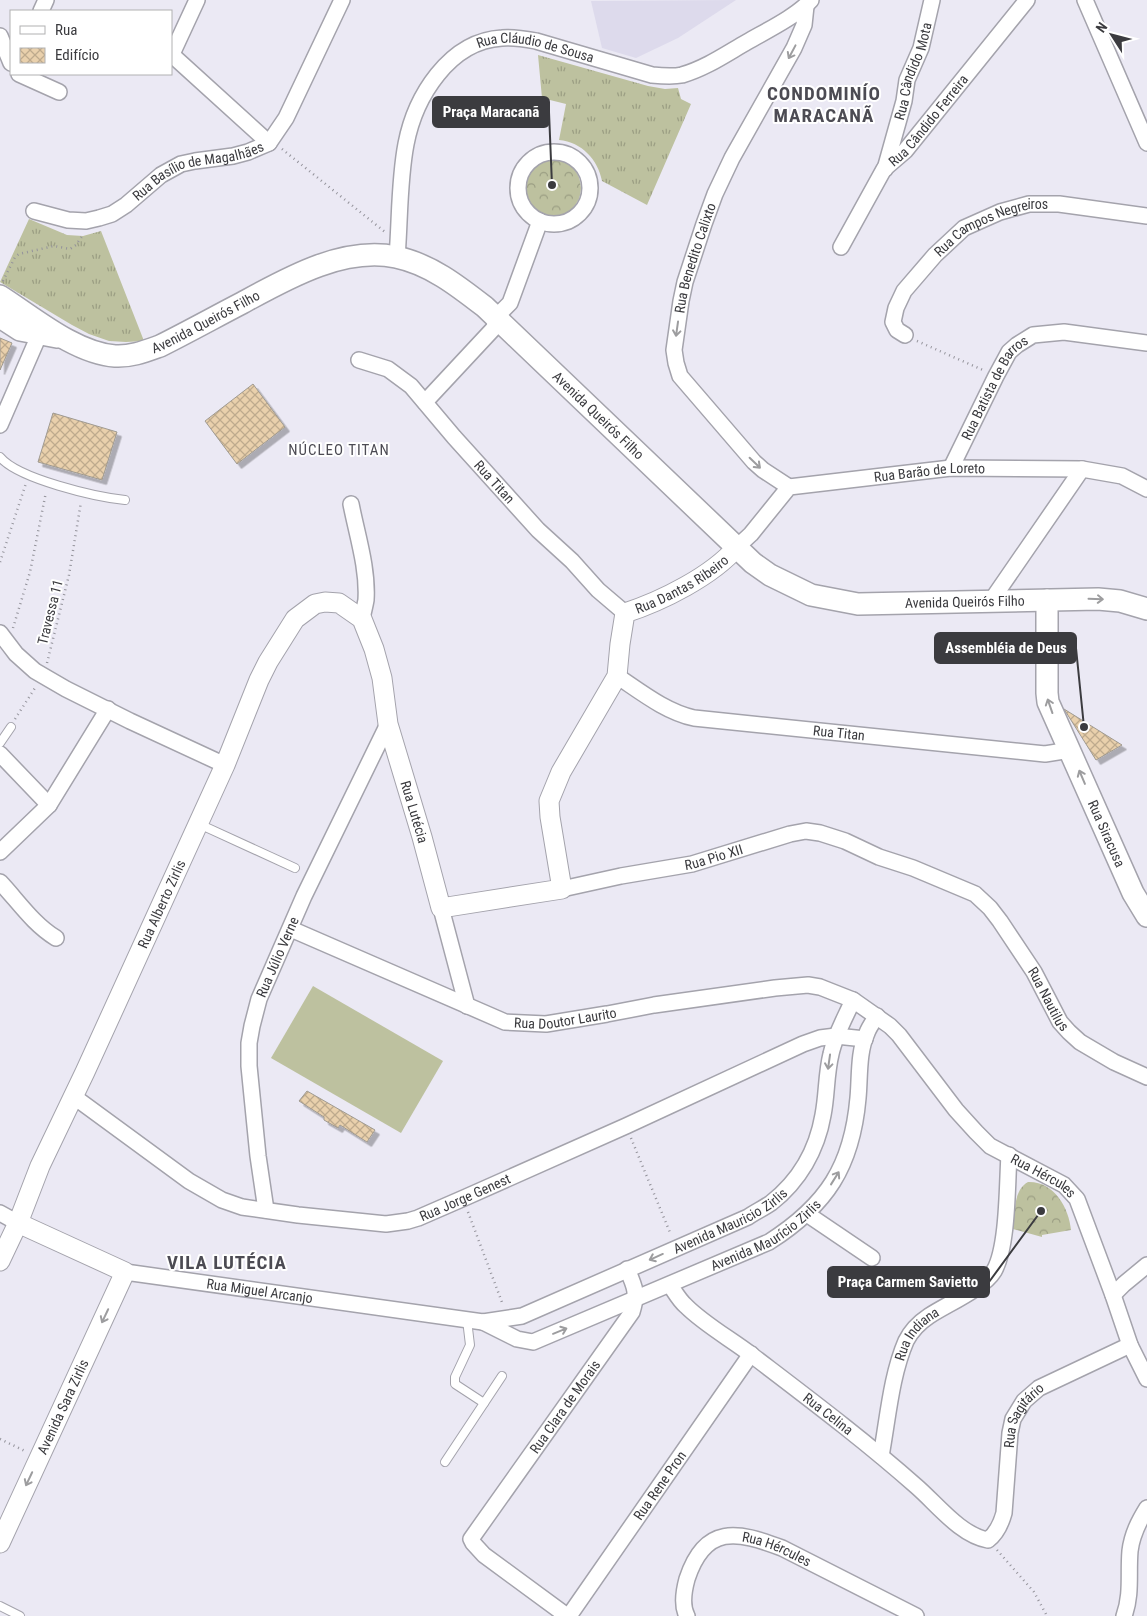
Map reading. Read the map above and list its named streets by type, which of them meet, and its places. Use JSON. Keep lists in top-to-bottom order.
{
  "streets": {
    "main road": ["Avenida Queirós Filho", "Rua Siracusa"],
    "street": [
      "Rua Cláudio de Sousa",
      "Rua Cândido Mota",
      "Rua Cândido Ferreira",
      "Rua Basílio de Magalhães",
      "Rua Campos Negreiros",
      "Rua Benedito Calixto",
      "Rua Batista de Barros",
      "Rua Barão de Loreto",
      "Rua Titan",
      "Rua Dantas Ribeiro",
      "Rua Lutécia",
      "Rua Pio XII",
      "Rua Alberto Zirlis",
      "Rua Júlio Verne",
      "Rua Nautilus",
      "Rua Doutor Laurito",
      "Rua Hércules",
      "Rua Jorge Genest",
      "Avenida Mauricio Zirlis",
      "Avenida Maurício Zirlis",
      "Rua Miguel Arcanjo",
      "Rua Indiana",
      "Avenida Sara Zirlis",
      "Rua Clara de Morais",
      "Rua Celina",
      "Rua Sagitário",
      "Rua Rene Pron"
    ],
    "path": ["Travessa 11"]
  },
  "crossings": [
    ["Rua Cláudio de Sousa", "Rua Benedito Calixto"],
    ["Rua Cláudio de Sousa", "Avenida Queirós Filho"],
    ["Rua Cândido Mota", "Rua Cândido Ferreira"],
    ["Rua Benedito Calixto", "Rua Barão de Loreto"],
    ["Avenida Queirós Filho", "Rua Dantas Ribeiro"],
    ["Avenida Queirós Filho", "Rua Siracusa"],
    ["Rua Batista de Barros", "Rua Barão de Loreto"],
    ["Rua Titan", "Rua Dantas Ribeiro"],
    ["Rua Titan", "Rua Siracusa"],
    ["Rua Lutécia", "Rua Pio XII"],
    ["Rua Lutécia", "Rua Alberto Zirlis"],
    ["Rua Lutécia", "Rua Júlio Verne"],
    ["Rua Lutécia", "Rua Doutor Laurito"],
    ["Rua Pio XII", "Rua Nautilus"],
    ["Rua Alberto Zirlis", "Rua Jorge Genest"],
    ["Rua Alberto Zirlis", "Rua Miguel Arcanjo"],
    ["Rua Júlio Verne", "Rua Doutor Laurito"],
    ["Rua Júlio Verne", "Rua Jorge Genest"],
    ["Rua Doutor Laurito", "Avenida Mauricio Zirlis"],
    ["Rua Hércules", "Avenida Maurício Zirlis"],
    ["Rua Hércules", "Rua Indiana"],
    ["Rua Hércules", "Rua Sagitário"],
    ["Rua Jorge Genest", "Avenida Mauricio Zirlis"],
    ["Rua Jorge Genest", "Avenida Maurício Zirlis"],
    ["Avenida Mauricio Zirlis", "Rua Miguel Arcanjo"],
    ["Avenida Maurício Zirlis", "Rua Clara de Morais"],
    ["Avenida Maurício Zirlis", "Rua Celina"],
    ["Rua Miguel Arcanjo", "Avenida Sara Zirlis"],
    ["Rua Indiana", "Rua Celina"],
    ["Rua Clara de Morais", "Rua Rene Pron"],
    ["Rua Celina", "Rua Sagitário"],
    ["Rua Celina", "Rua Rene Pron"]
  ],
  "one_way": [
    "Rua Benedito Calixto",
    "Rua Siracusa",
    "Avenida Mauricio Zirlis",
    "Avenida Maurício Zirlis",
    "Avenida Sara Zirlis"
  ],
  "districts": ["CONDOMINÍO MARACANÃ", "NÚCLEO TITAN", "VILA LUTÉCIA"],
  "places": ["Praça Maracanã", "Assembléia de Deus", "Praça Carmem Savietto"],
  "legend": ["Rua", "Edifício"],
  "north": "top left"
}
